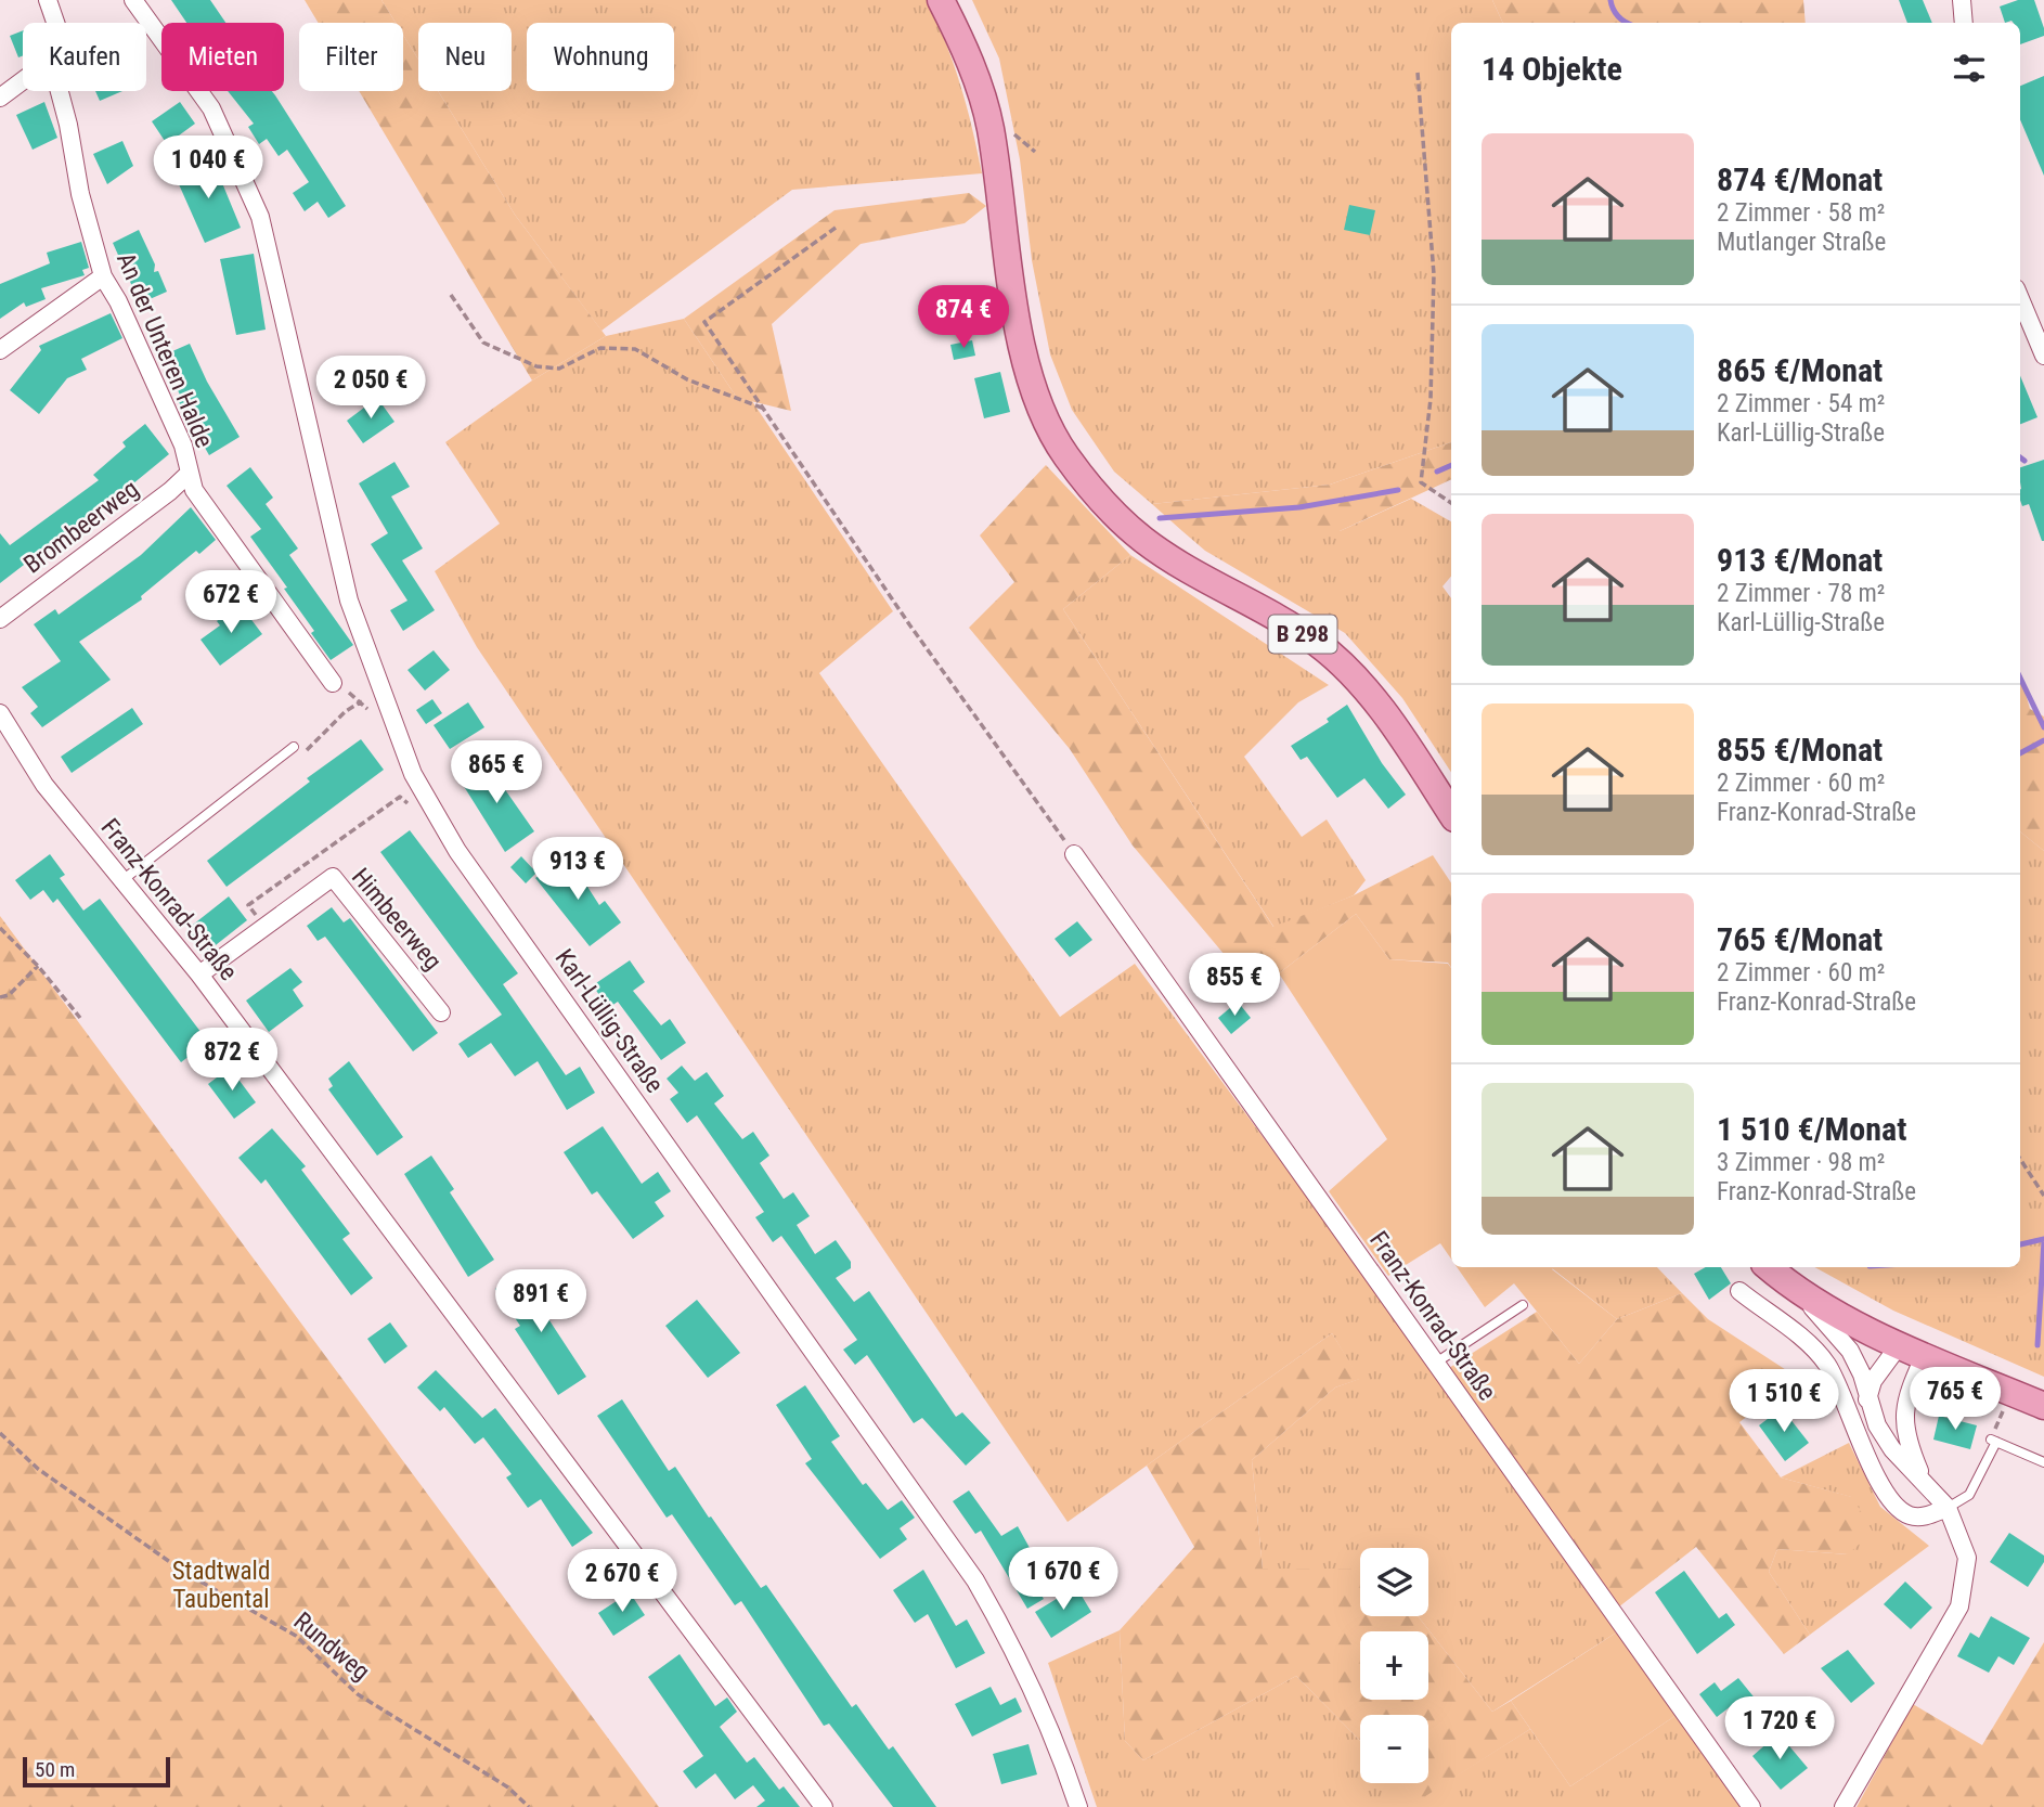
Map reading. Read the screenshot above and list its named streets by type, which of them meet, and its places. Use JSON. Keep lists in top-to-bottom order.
{
  "streets": {
    "main road": ["B 298"],
    "street": [
      "An der Unteren Halde",
      "Brombeerweg",
      "Franz-Konrad-Straße",
      "Himbeerweg",
      "Karl-Lüllig-Straße"
    ],
    "path": ["Rundweg"]
  },
  "crossings": [
    ["An der Unteren Halde", "Brombeerweg"],
    ["Franz-Konrad-Straße", "Himbeerweg"]
  ],
  "parks": ["Stadtwald Taubental"],
  "scale_bar": "50 m",
  "page": {
    "chip": [
      "Kaufen",
      "Mieten",
      "Filter",
      "Neu",
      "Wohnung"
    ],
    "heading": "14 Objekte",
    "list": [
      {
        "name": "874 €/Monat",
        "note": "2 Zimmer · 58 m² · Mutlanger Straße"
      },
      {
        "name": "865 €/Monat",
        "note": "2 Zimmer · 54 m² · Karl-Lüllig-Straße"
      },
      {
        "name": "913 €/Monat",
        "note": "2 Zimmer · 78 m² · Karl-Lüllig-Straße"
      },
      {
        "name": "855 €/Monat",
        "note": "2 Zimmer · 60 m² · Franz-Konrad-Straße"
      },
      {
        "name": "765 €/Monat",
        "note": "2 Zimmer · 60 m² · Franz-Konrad-Straße"
      },
      {
        "name": "1 510 €/Monat",
        "note": "3 Zimmer · 98 m² · Franz-Konrad-Straße"
      }
    ],
    "price": [
      "1 040 €",
      "874 €",
      "2 050 €",
      "672 €",
      "865 €",
      "913 €",
      "855 €",
      "872 €",
      "891 €",
      "765 €",
      "1 510 €",
      "1 670 €",
      "2 670 €",
      "1 720 €"
    ],
    "map_buttons": ["+", "−"],
    "scale": "50 m"
  }
}
